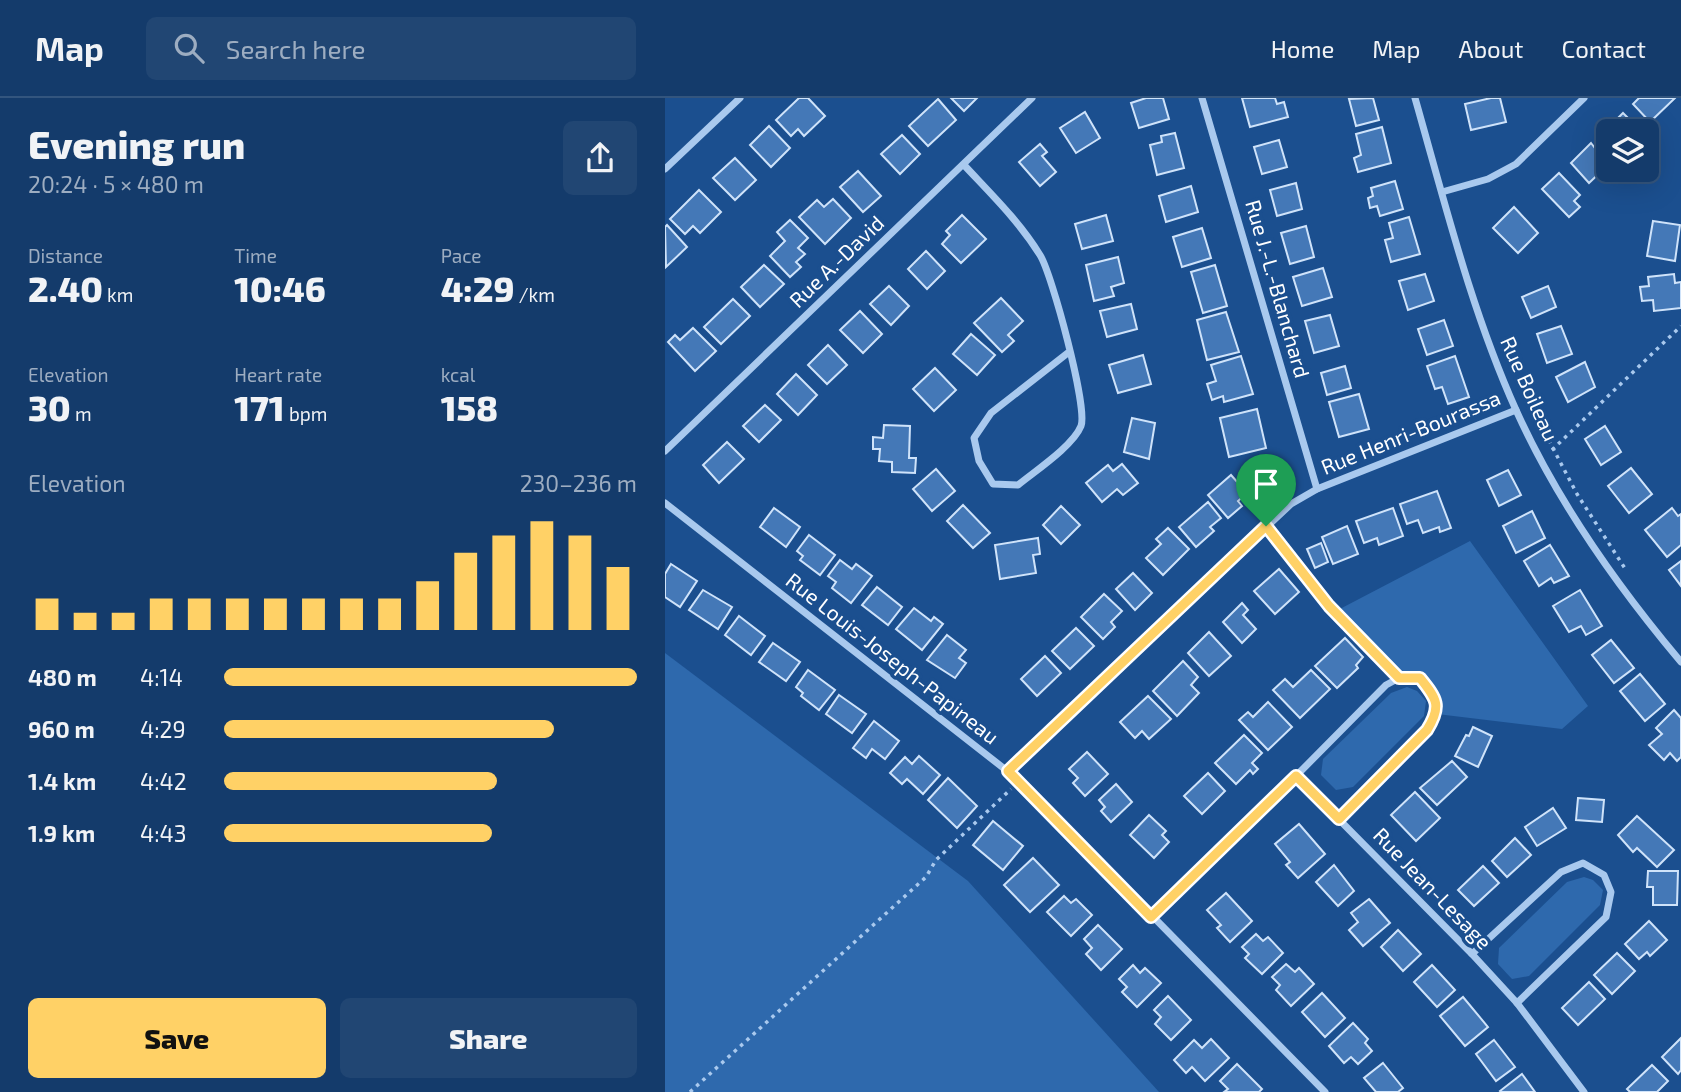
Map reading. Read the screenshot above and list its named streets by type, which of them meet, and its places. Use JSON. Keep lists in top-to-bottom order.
{
  "streets": {
    "street": [
      "Rue A.-David",
      "Rue J.-L.-Blanchard",
      "Rue Boileau",
      "Rue Henri-Bourassa",
      "Rue Louis-Joseph-Papineau",
      "Rue Jean-Lesage"
    ]
  },
  "crossings": [
    ["Rue J.-L.-Blanchard", "Rue Henri-Bourassa"],
    ["Rue Boileau", "Rue Henri-Bourassa"],
    ["Rue Henri-Bourassa", "Rue Louis-Joseph-Papineau"]
  ],
  "page": {
    "header": "Map",
    "search": "Search here",
    "nav": [
      "Home",
      "Map",
      "About",
      "Contact"
    ],
    "heading": ["Evening run", "20:24 · 5 × 480 m"],
    "stats": [
      ["Distance", "2.40 km"],
      ["Time", "10:46"],
      ["Pace", "4:29 /km"],
      ["Elevation", "30 m"],
      ["Heart rate", "171 bpm"],
      ["kcal", "158"]
    ],
    "chart": ["Elevation", "230–236 m"],
    "list": [
      {
        "name": "480 m",
        "note": "4:14"
      },
      {
        "name": "960 m",
        "note": "4:29"
      },
      {
        "name": "1.4 km",
        "note": "4:42"
      },
      {
        "name": "1.9 km",
        "note": "4:43"
      }
    ],
    "buttons": ["Save", "Share"]
  }
}
